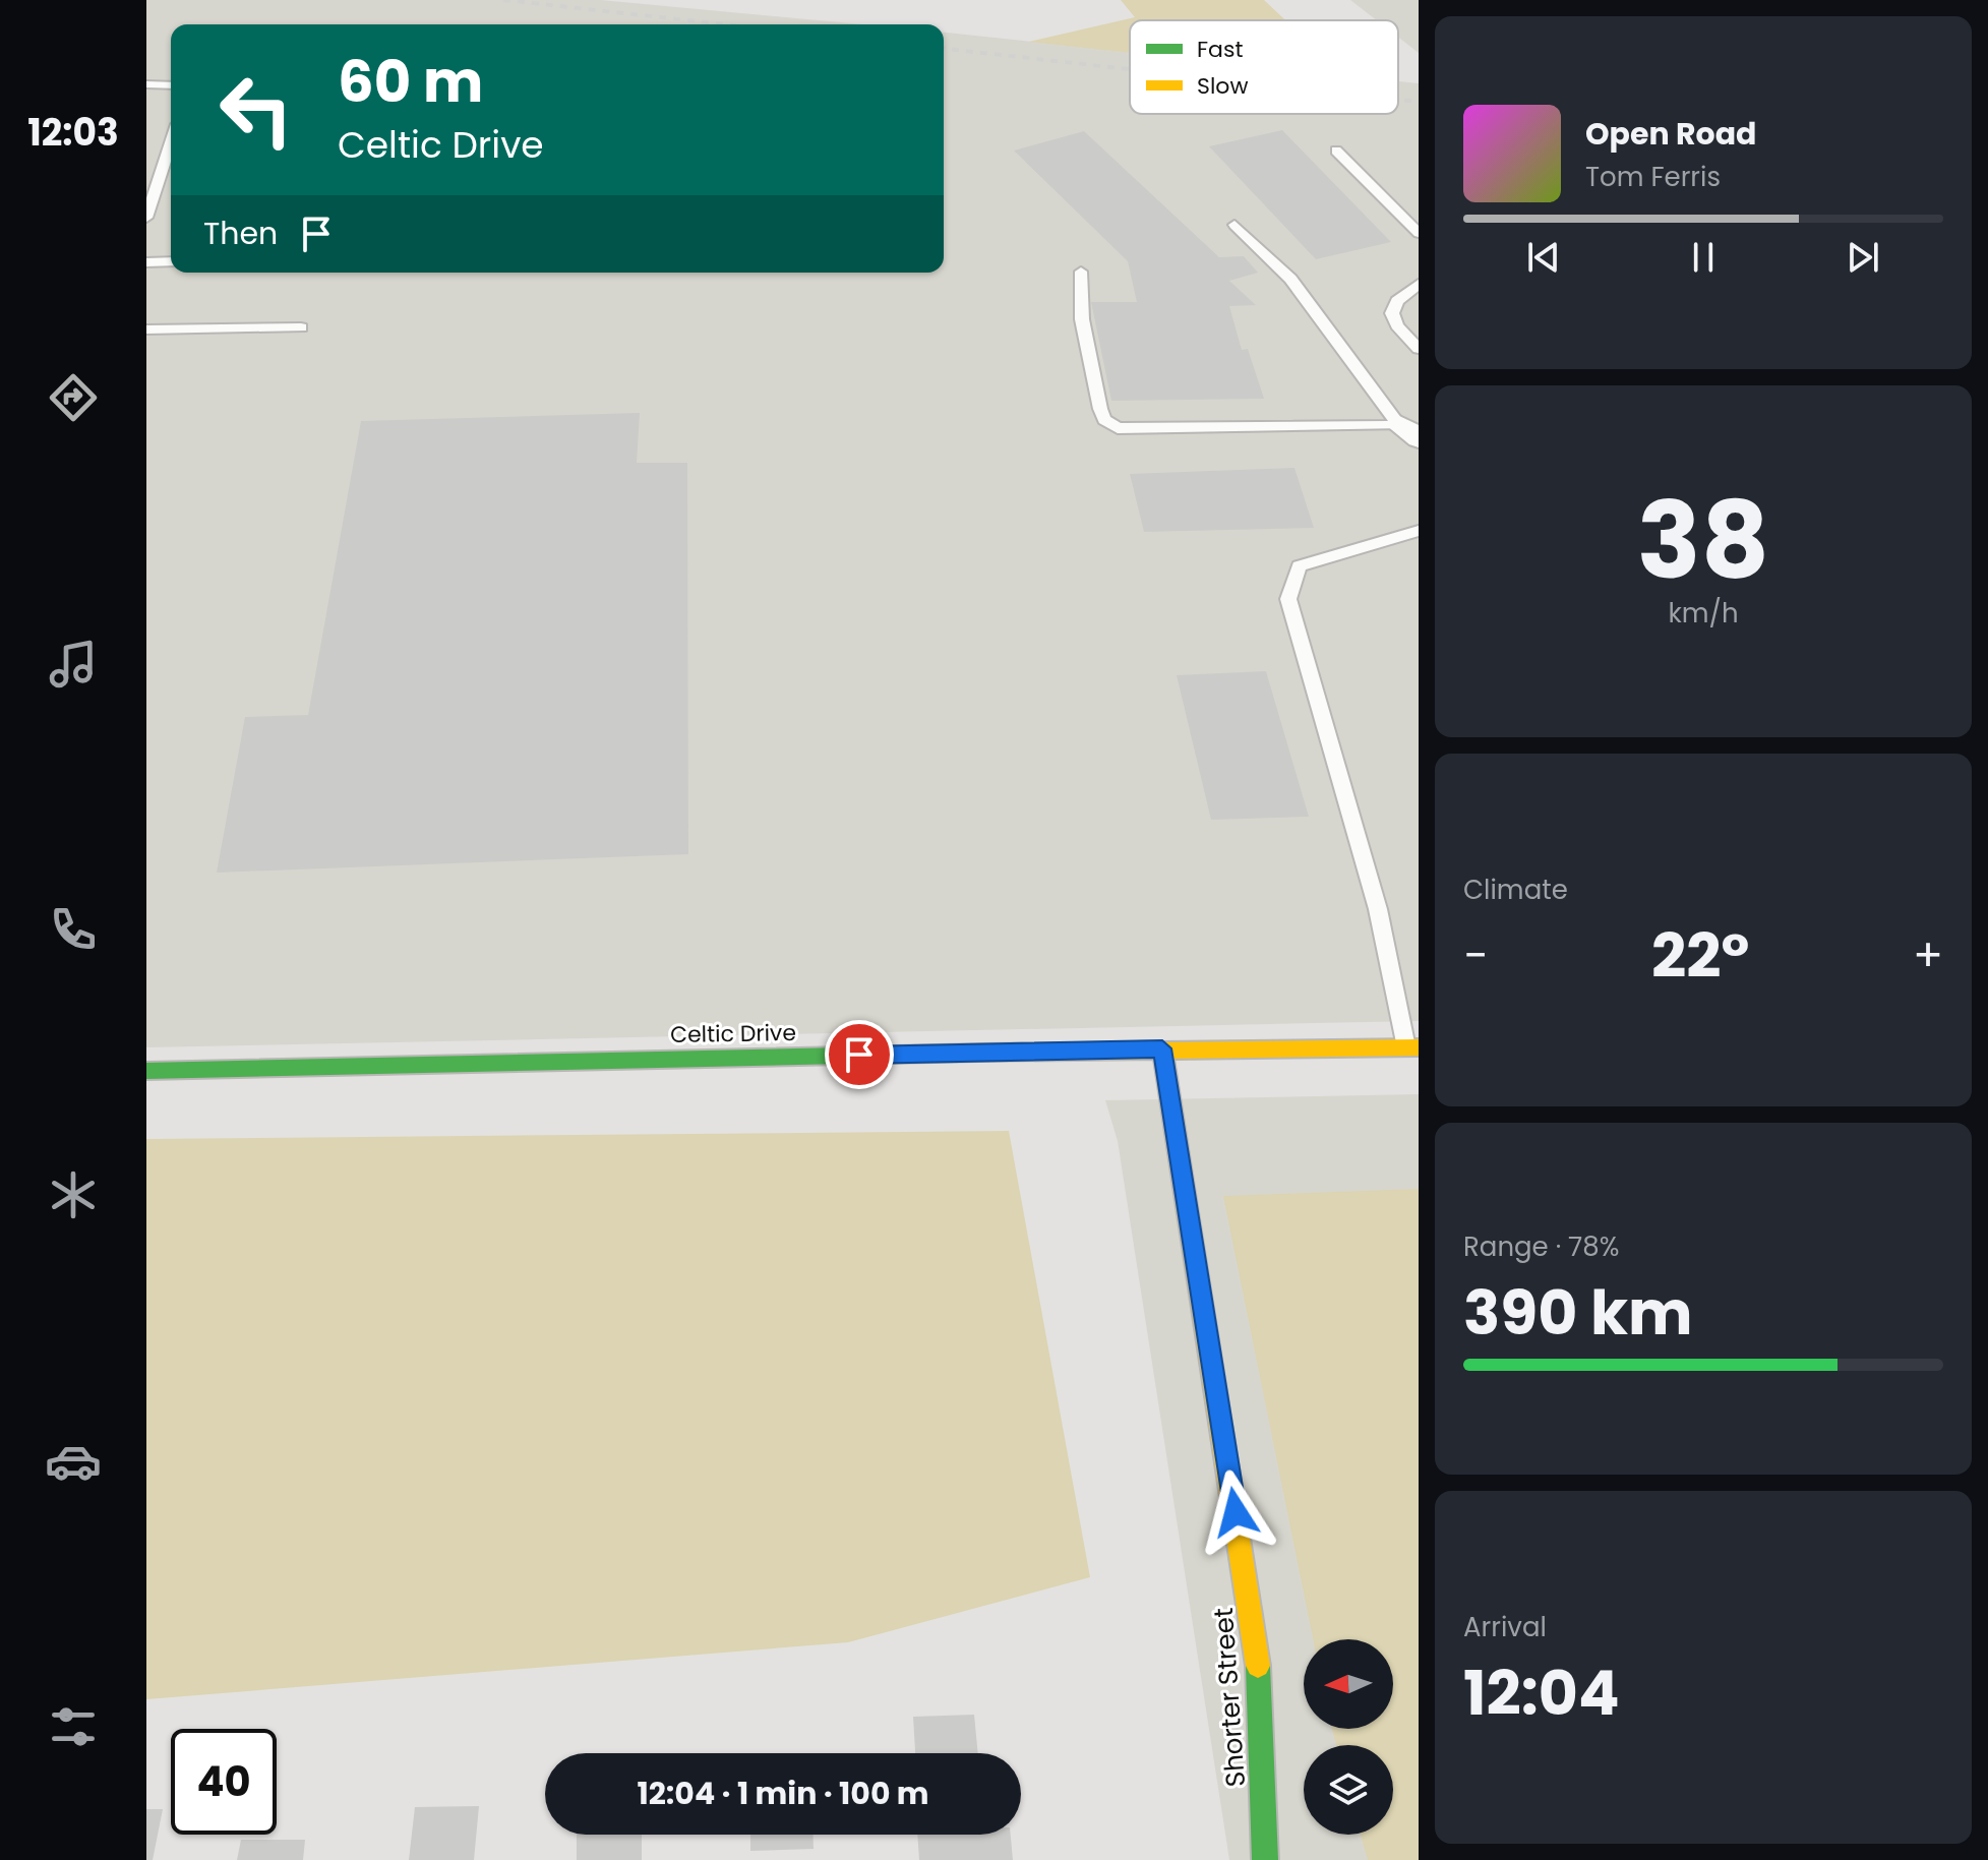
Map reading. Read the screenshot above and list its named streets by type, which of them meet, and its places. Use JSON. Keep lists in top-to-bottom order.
{
  "streets": {
    "street": ["Celtic Drive", "Shorter Street"]
  },
  "crossings": [
    ["Celtic Drive", "Shorter Street"]
  ],
  "legend": ["Fast", "Slow"],
  "north": "left",
  "page": {
    "tabs": "12:03",
    "turn": ["60 m", "Celtic Drive"],
    "song": ["Open Road", "Tom Ferris"],
    "then": "Then",
    "tile": [
      ["38", "km/h"],
      "Climate",
      ["Range · 78%", "390 km"],
      ["Arrival", "12:04"]
    ],
    "heat": ["−", "22°", "+"],
    "limit": "40",
    "trip": "12:04 · 1 min · 100 m"
  }
}
